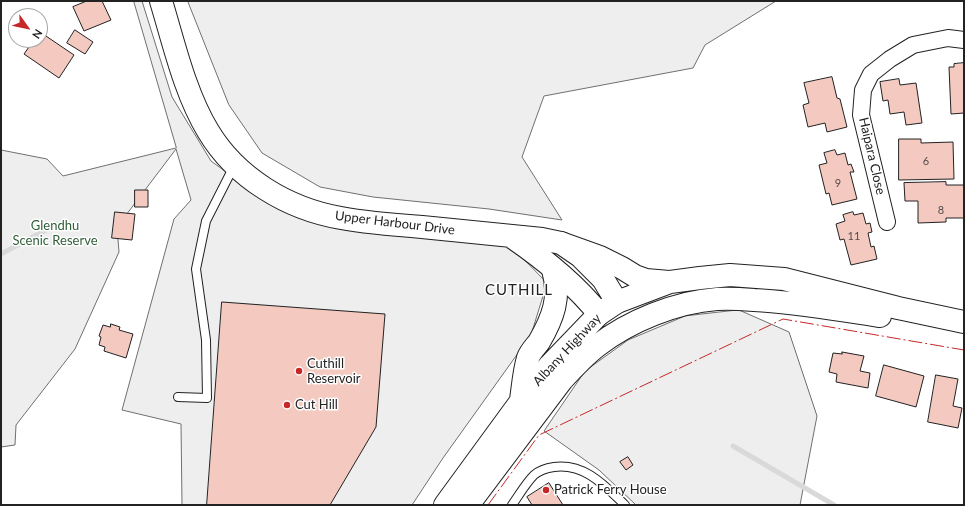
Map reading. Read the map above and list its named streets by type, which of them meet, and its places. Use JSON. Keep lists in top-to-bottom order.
{
  "streets": {
    "main road": ["Upper Harbour Drive", "Albany Highway"],
    "street": ["Haipara Close"]
  },
  "crossings": [
    ["Upper Harbour Drive", "Albany Highway"]
  ],
  "districts": ["CUTHILL"],
  "parks": ["Glendhu Scenic Reserve"],
  "places": ["Cuthill Reservoir", "Cut Hill", "Patrick Ferry House"],
  "house_numbers": [
    "6",
    "9",
    "8",
    "11"
  ],
  "north": "bottom right"
}
